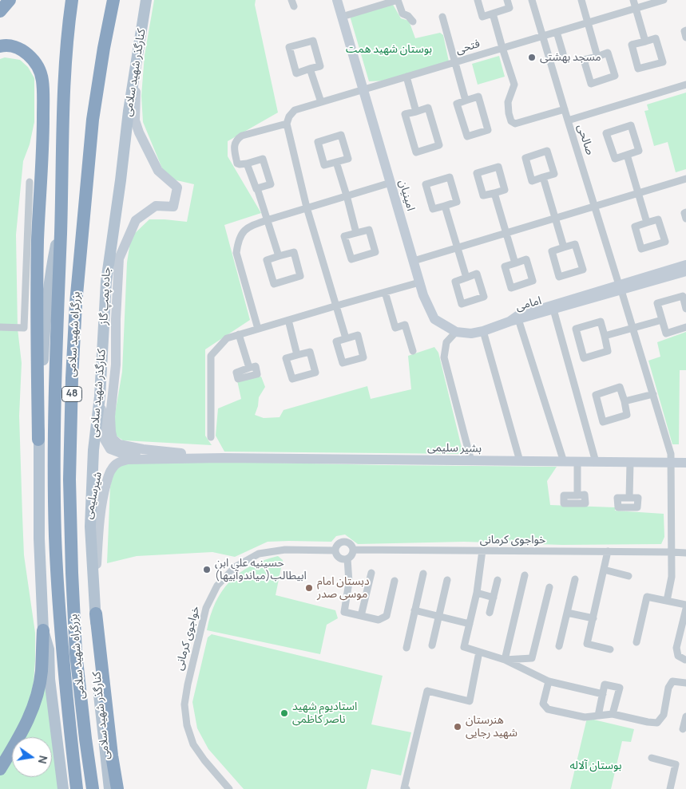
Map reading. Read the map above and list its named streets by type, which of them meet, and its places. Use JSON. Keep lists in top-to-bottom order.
{
  "streets": {
    "highway": ["بزرگراه شهید سلامی", "48"],
    "main road": [
      "کنارگذر شهید سلامی",
      "امینیان",
      "جاده پمپ گاز",
      "امامی",
      "بشیر سلیمی",
      "شیرسلیمی"
    ],
    "street": ["فتحی", "صالحی", "خواجوی کرمانی"]
  },
  "crossings": [
    ["فتحی", "صالحی"],
    ["فتحی", "امینیان"],
    ["کنارگذر شهید سلامی", "جاده پمپ گاز"],
    ["کنارگذر شهید سلامی", "شیرسلیمی"],
    ["صالحی", "امامی"],
    ["صالحی", "بشیر سلیمی"],
    ["صالحی", "خواجوی کرمانی"],
    ["امینیان", "امامی"],
    ["جاده پمپ گاز", "شیرسلیمی"],
    ["بشیر سلیمی", "شیرسلیمی"]
  ],
  "parks": ["بوستان شهید همت", "بوستان آلاله"],
  "places": [
    "مسجد بهشتی",
    "حسینیه علی ابن ابیطالب(میاندوآبیها)",
    "دبستان امام موسی صدر",
    "استادیوم شهید ناصر کاظمی",
    "هنرستان شهید رجایی"
  ],
  "north": "right"
}
